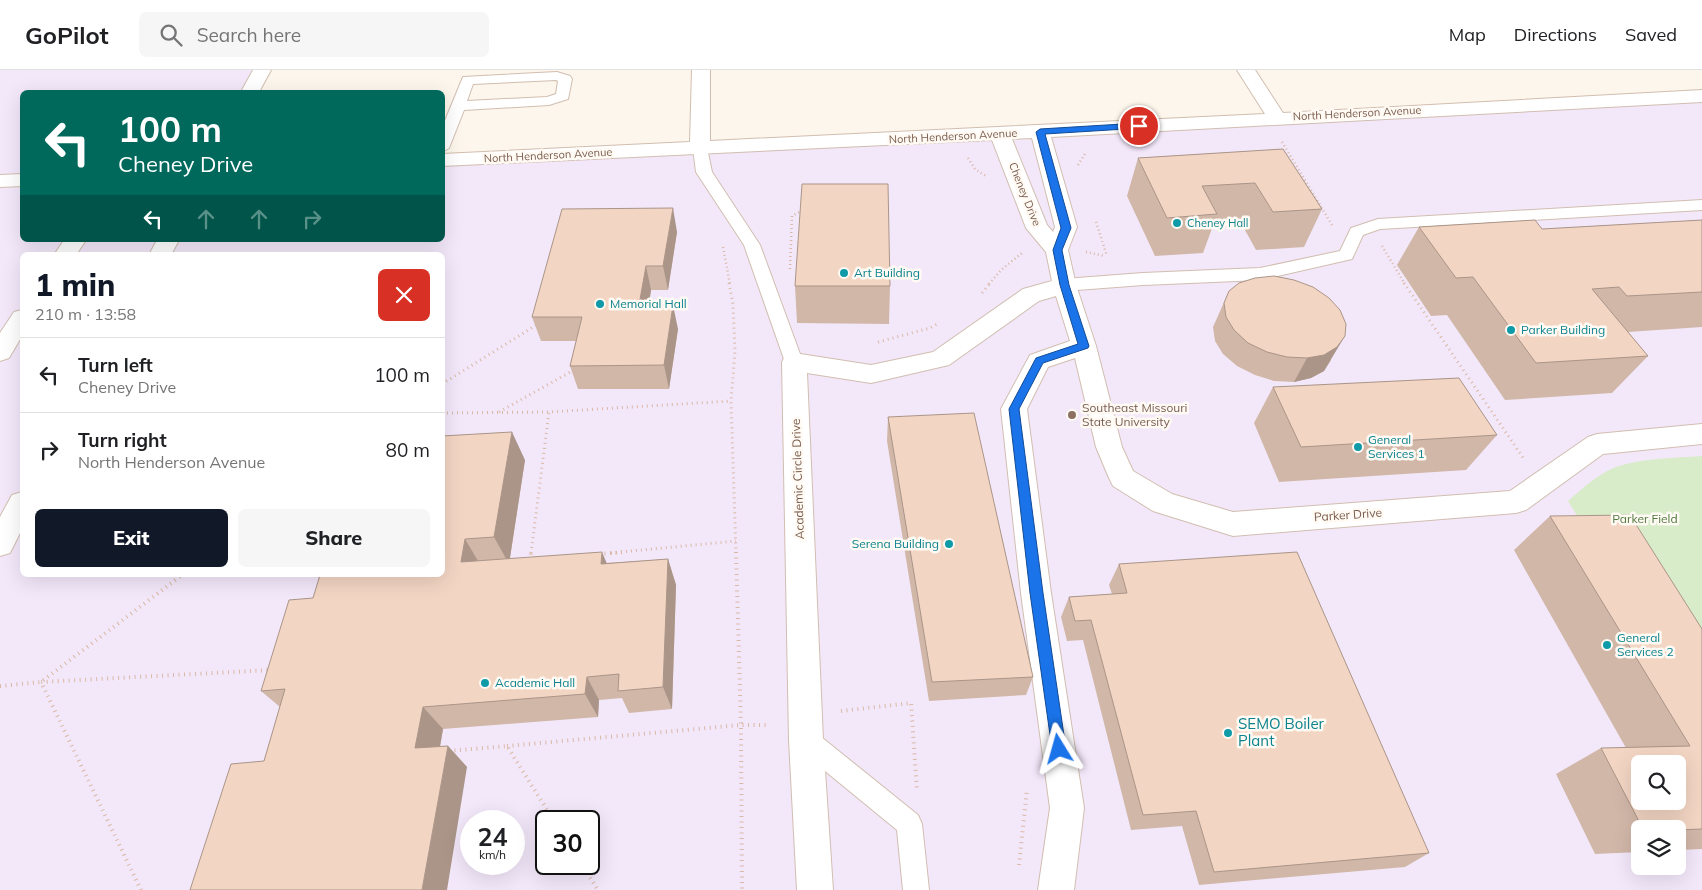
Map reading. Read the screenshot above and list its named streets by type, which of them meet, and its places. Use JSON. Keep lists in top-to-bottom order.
{
  "streets": {
    "street": [
      "North Henderson Avenue",
      "Cheney Drive",
      "Academic Circle Drive",
      "Parker Drive"
    ]
  },
  "crossings": [
    ["North Henderson Avenue", "Cheney Drive"]
  ],
  "parks": ["Parker Field"],
  "places": [
    "Cheney Hall",
    "Art Building",
    "Memorial Hall",
    "Parker Building",
    "Southeast Missouri State University",
    "General Services 1",
    "Serena Building",
    "General Services 2",
    "Academic Hall",
    "SEMO Boiler Plant"
  ],
  "page": {
    "header": "GoPilot",
    "search": "Search here",
    "nav": ["Map", "Directions", "Saved"],
    "turn": ["100 m", "Cheney Drive"],
    "heading": ["1 min", "210 m · 13:58"],
    "list": [
      {
        "name": "Turn left",
        "note": "Cheney Drive",
        "value": "100 m"
      },
      {
        "name": "Turn right",
        "note": "North Henderson Avenue",
        "value": "80 m"
      }
    ],
    "buttons": ["Exit", "Share"],
    "speed": "24 km/h",
    "limit": "30"
  }
}
